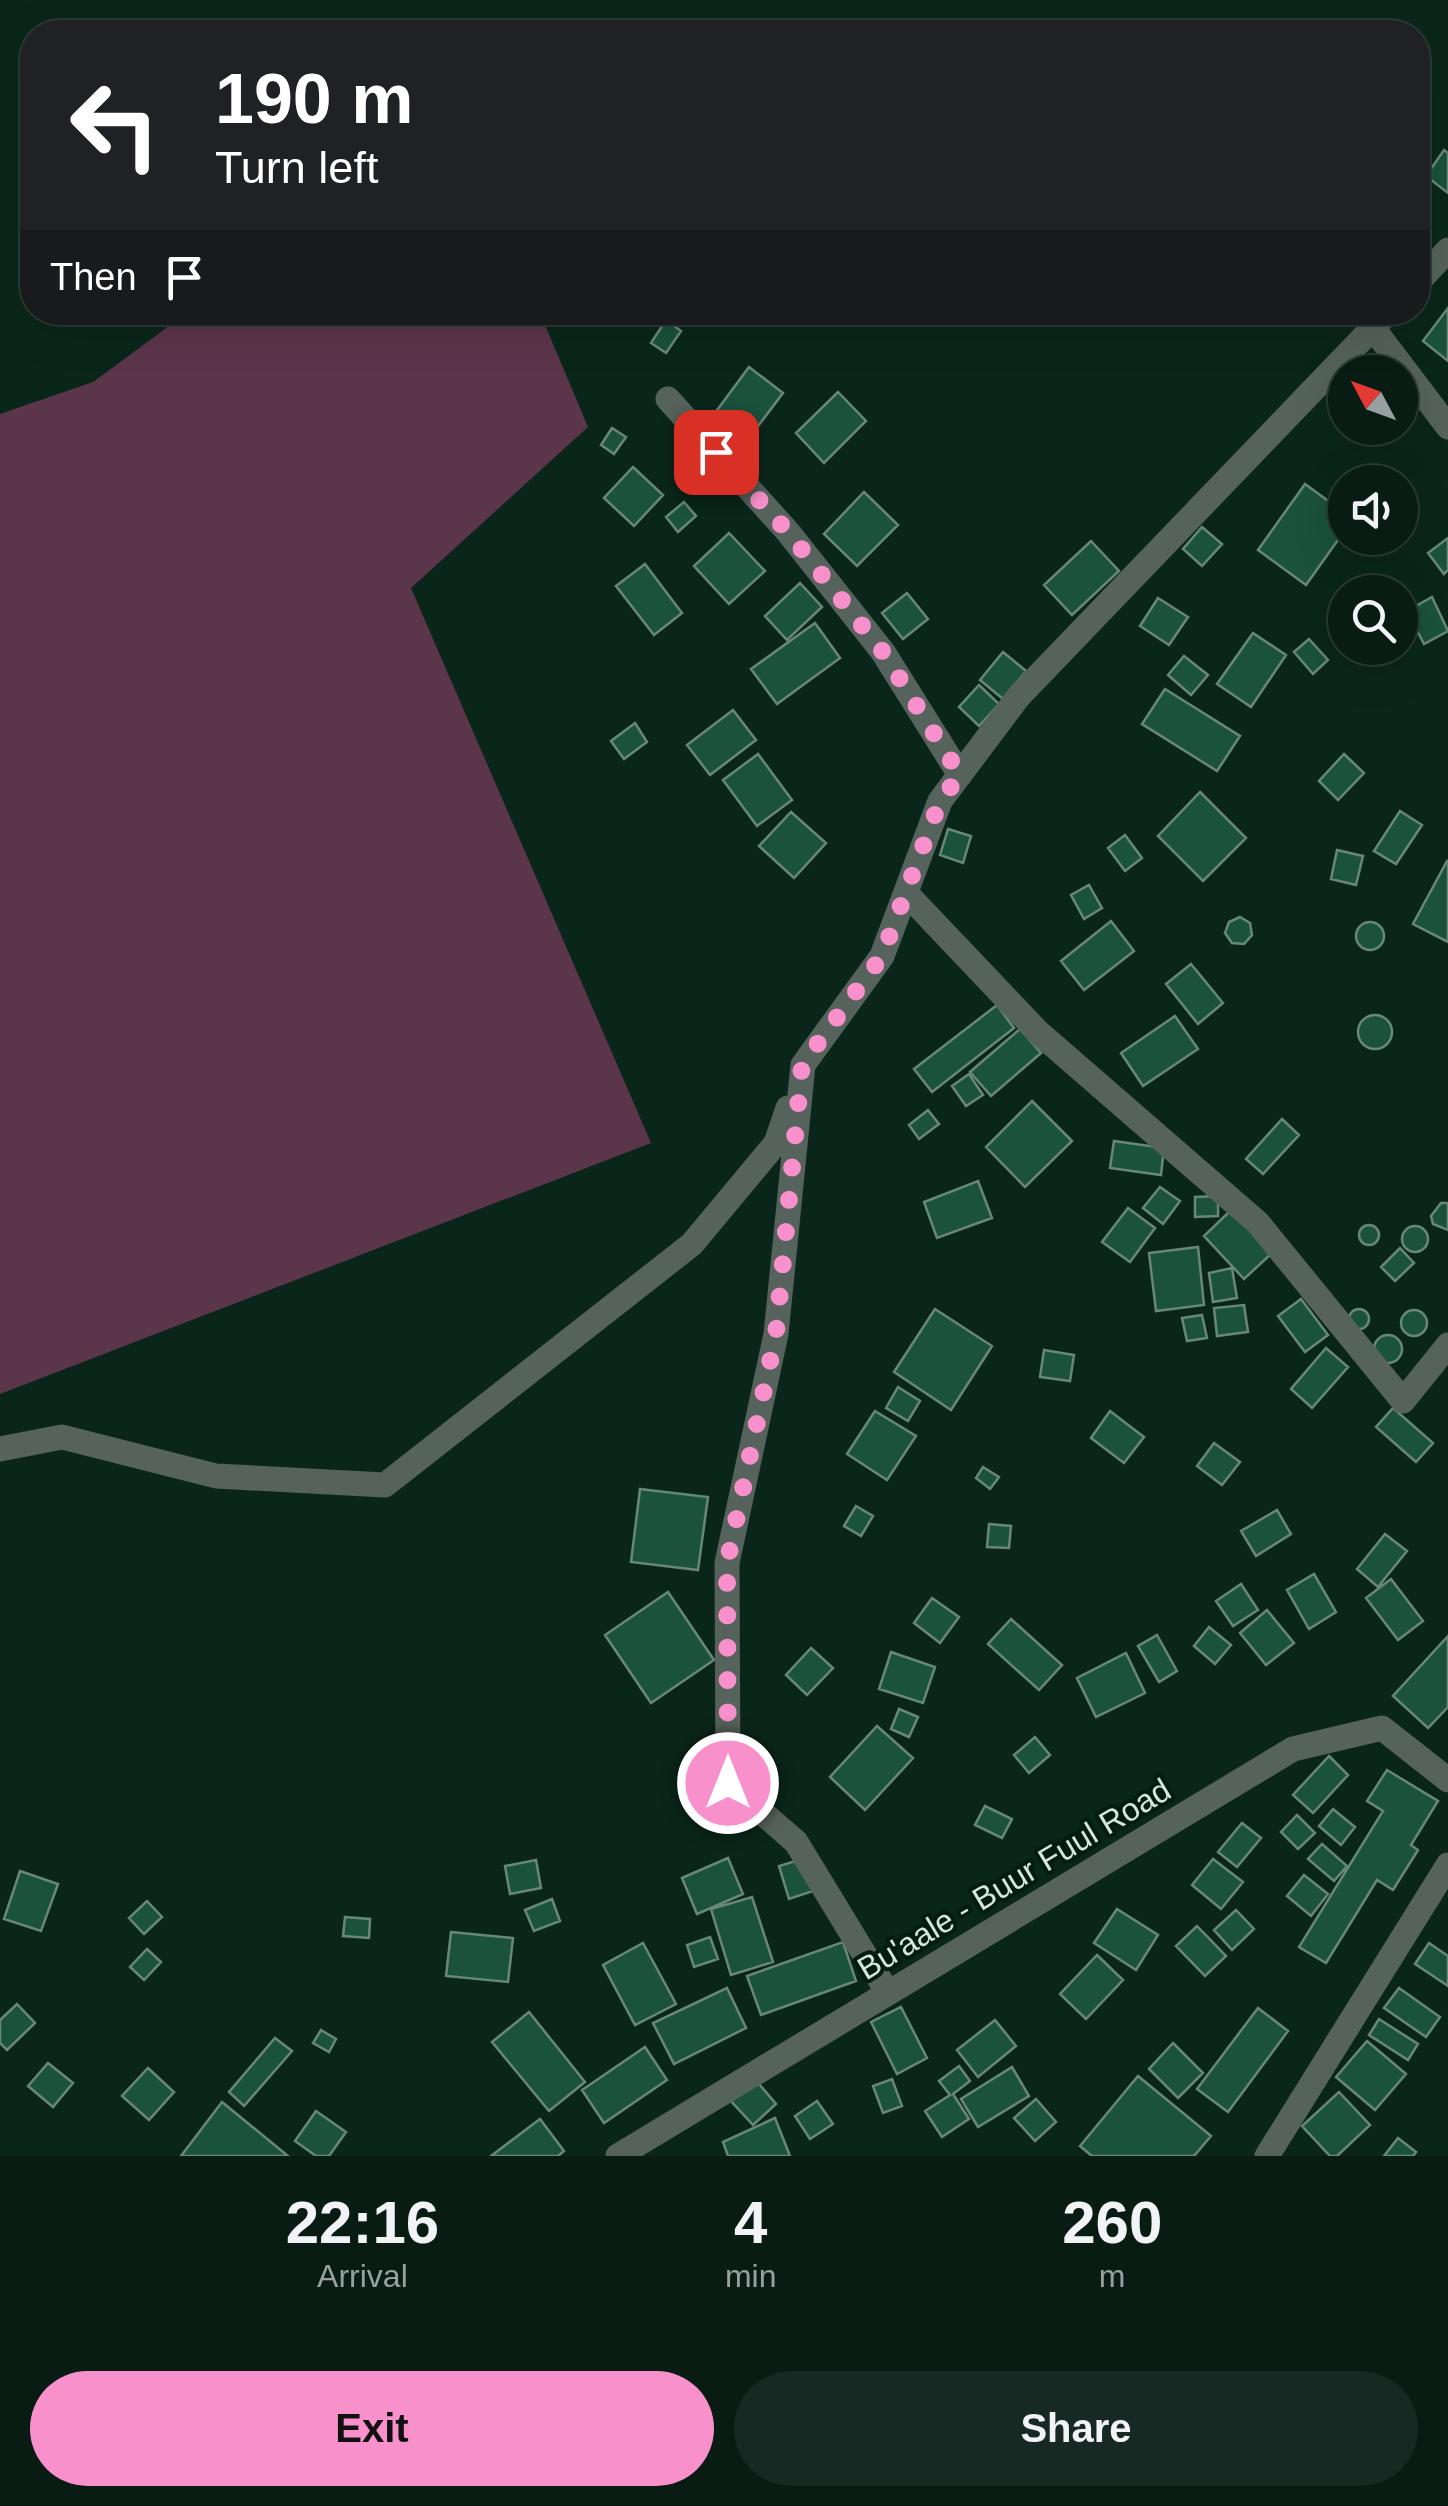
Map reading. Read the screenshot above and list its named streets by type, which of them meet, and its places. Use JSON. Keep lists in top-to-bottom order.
{
  "streets": {
    "street": ["Bu'aale - Buur Fuul Road"]
  },
  "north": "top left",
  "page": {
    "turn": ["190 m", "Turn left"],
    "then": "Then",
    "eta": [
      "22:16",
      "Arrival",
      "4",
      "min",
      "260",
      "m"
    ],
    "buttons": ["Exit", "Share"]
  }
}
